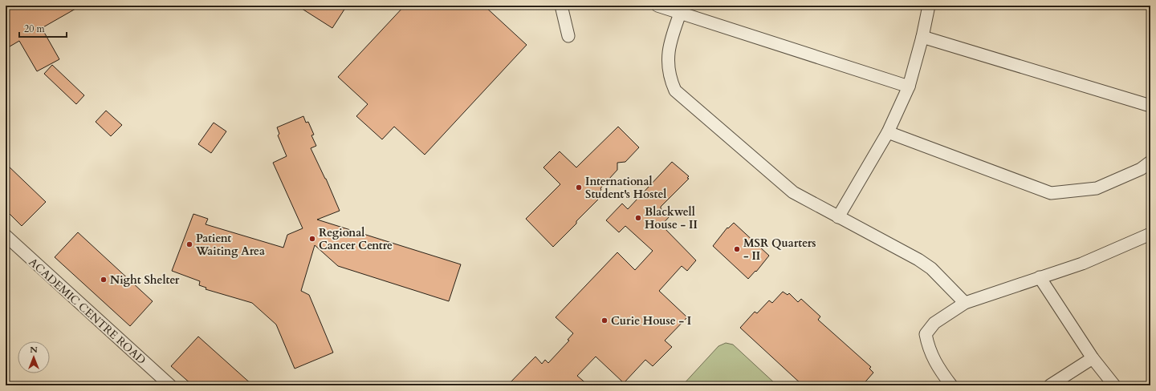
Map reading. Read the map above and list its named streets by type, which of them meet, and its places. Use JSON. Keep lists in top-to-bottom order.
{
  "streets": {
    "street": ["ACADEMIC CENTRE ROAD"]
  },
  "places": [
    "International Student's Hostel",
    "Blackwell House - II",
    "Regional Cancer Centre",
    "Patient Waiting Area",
    "MSR Quarters - II",
    "Night Shelter",
    "Curie House - I"
  ],
  "scale_bar": "20 m",
  "north": "top"
}
